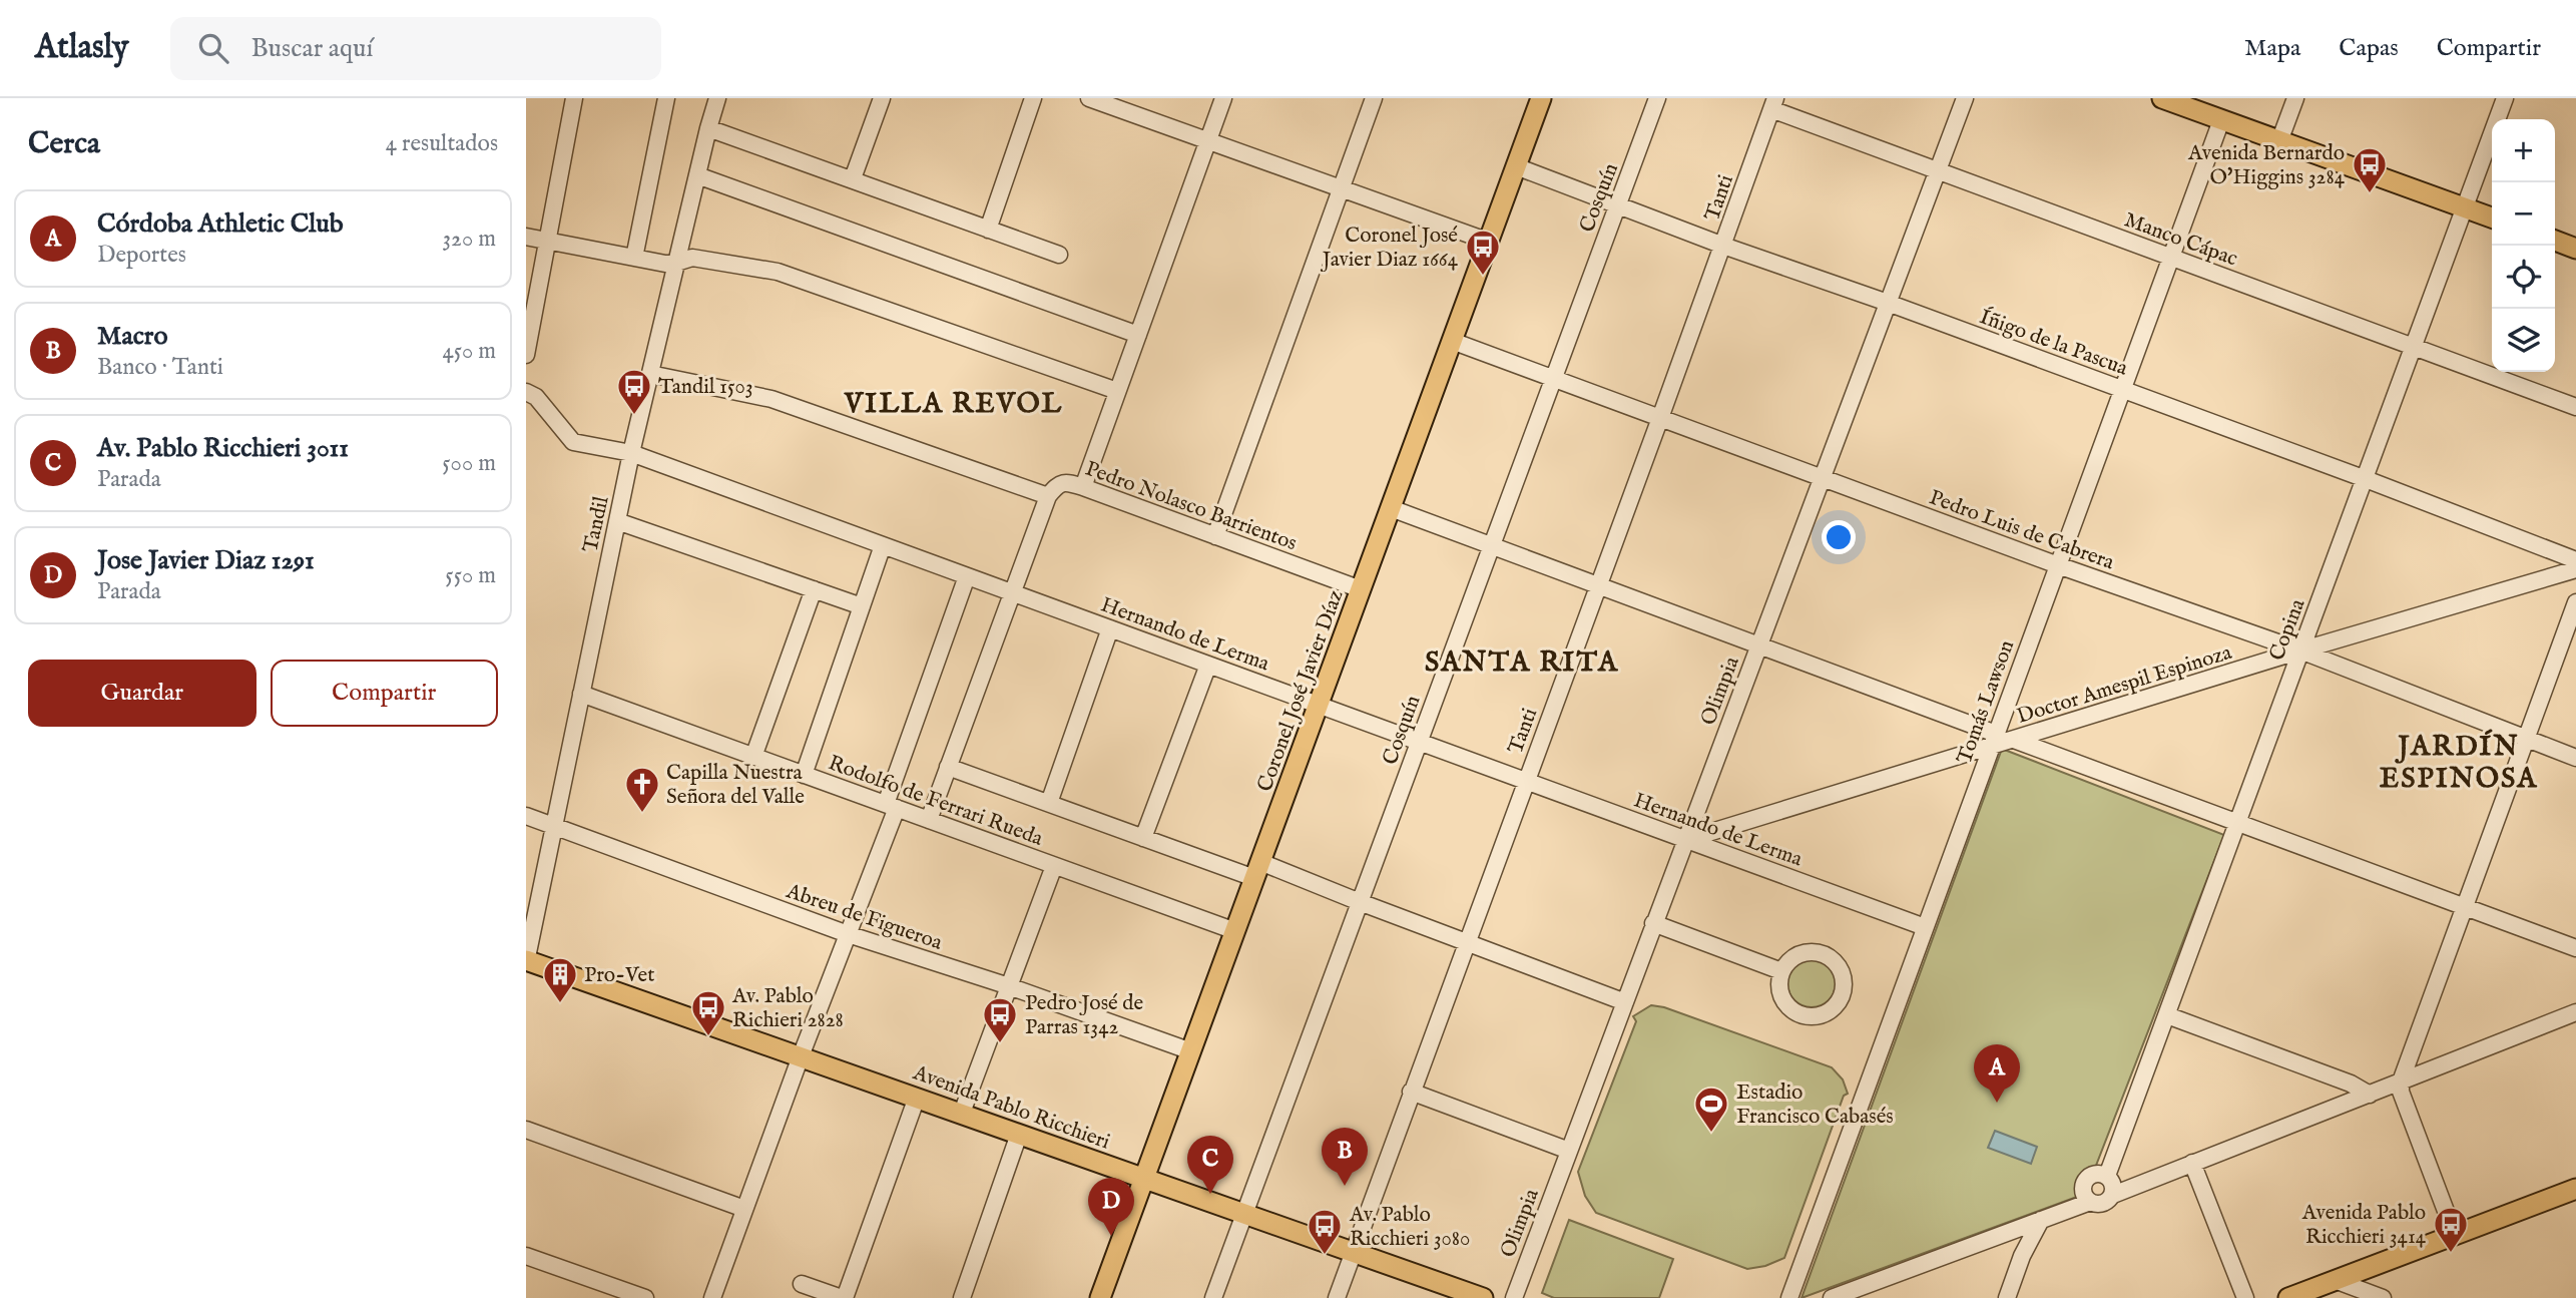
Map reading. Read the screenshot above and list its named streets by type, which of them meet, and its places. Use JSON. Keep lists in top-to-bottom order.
{
  "streets": {
    "main road": ["Coronel José Javier Díaz", "Avenida Pablo Ricchieri"],
    "street": [
      "Cosquín",
      "Tanti",
      "Manco Cápac",
      "Íñigo de la Pascua",
      "Pedro Nolasco Barrientos",
      "Tandil",
      "Pedro Luis de Cabrera",
      "Copina",
      "Hernando de Lerma",
      "Doctor Amespil Espinoza",
      "Olimpia",
      "Tomás Lawson",
      "Rodolfo de Ferrari Rueda",
      "Abreu de Figueroa"
    ]
  },
  "crossings": [
    ["Cosquín", "Íñigo de la Pascua"],
    ["Cosquín", "Pedro Luis de Cabrera"],
    ["Cosquín", "Hernando de Lerma"],
    ["Cosquín", "Avenida Pablo Ricchieri"],
    ["Tanti", "Manco Cápac"],
    ["Tanti", "Íñigo de la Pascua"],
    ["Tanti", "Pedro Luis de Cabrera"],
    ["Tanti", "Hernando de Lerma"],
    ["Tanti", "Avenida Pablo Ricchieri"],
    ["Manco Cápac", "Copina"],
    ["Manco Cápac", "Olimpia"],
    ["Manco Cápac", "Tomás Lawson"],
    ["Íñigo de la Pascua", "Copina"],
    ["Íñigo de la Pascua", "Coronel José Javier Díaz"],
    ["Íñigo de la Pascua", "Olimpia"],
    ["Íñigo de la Pascua", "Tomás Lawson"],
    ["Pedro Nolasco Barrientos", "Coronel José Javier Díaz"],
    ["Tandil", "Hernando de Lerma"],
    ["Tandil", "Rodolfo de Ferrari Rueda"],
    ["Tandil", "Abreu de Figueroa"],
    ["Tandil", "Avenida Pablo Ricchieri"],
    ["Pedro Luis de Cabrera", "Copina"],
    ["Pedro Luis de Cabrera", "Doctor Amespil Espinoza"],
    ["Pedro Luis de Cabrera", "Coronel José Javier Díaz"],
    ["Pedro Luis de Cabrera", "Olimpia"],
    ["Pedro Luis de Cabrera", "Tomás Lawson"],
    ["Copina", "Doctor Amespil Espinoza"],
    ["Hernando de Lerma", "Doctor Amespil Espinoza"],
    ["Hernando de Lerma", "Coronel José Javier Díaz"],
    ["Hernando de Lerma", "Olimpia"],
    ["Hernando de Lerma", "Tomás Lawson"],
    ["Doctor Amespil Espinoza", "Olimpia"],
    ["Doctor Amespil Espinoza", "Tomás Lawson"],
    ["Coronel José Javier Díaz", "Rodolfo de Ferrari Rueda"],
    ["Coronel José Javier Díaz", "Abreu de Figueroa"],
    ["Coronel José Javier Díaz", "Avenida Pablo Ricchieri"]
  ],
  "districts": ["VILLA REVOL", "SANTA RITA", "JARDÍN ESPINOSA"],
  "places": {
    "bus stop": [
      "Avenida Bernardo O'Higgins 3284",
      "Coronel José Javier Diaz 1664",
      "Tandil 1503",
      "Av. Pablo Richieri 2828",
      "Pedro José de Parras 1342",
      "Avenida Pablo Ricchieri 3414",
      "Av. Pablo Ricchieri 3080"
    ],
    "church": ["Capilla Nuestra Señora del Valle"],
    "building": ["Pro-Vet"],
    "sports": ["Estadio Francisco Cabasés"]
  },
  "page": {
    "header": "Atlasly",
    "search": "Buscar aquí",
    "nav": ["Mapa", "Capas", "Compartir"],
    "heading": ["Cerca", "4 resultados"],
    "map_buttons": ["+", "−"],
    "list": [
      {
        "mark": "A",
        "name": "Córdoba Athletic Club",
        "note": "Deportes",
        "value": "320 m"
      },
      {
        "mark": "B",
        "name": "Macro",
        "note": "Banco · Tanti",
        "value": "450 m"
      },
      {
        "mark": "C",
        "name": "Av. Pablo Ricchieri 3011",
        "note": "Parada",
        "value": "500 m"
      },
      {
        "mark": "D",
        "name": "Jose Javier Diaz 1291",
        "note": "Parada",
        "value": "550 m"
      }
    ],
    "buttons": ["Guardar", "Compartir"],
    "pins": [
      "A",
      "B",
      "C",
      "D"
    ]
  }
}
